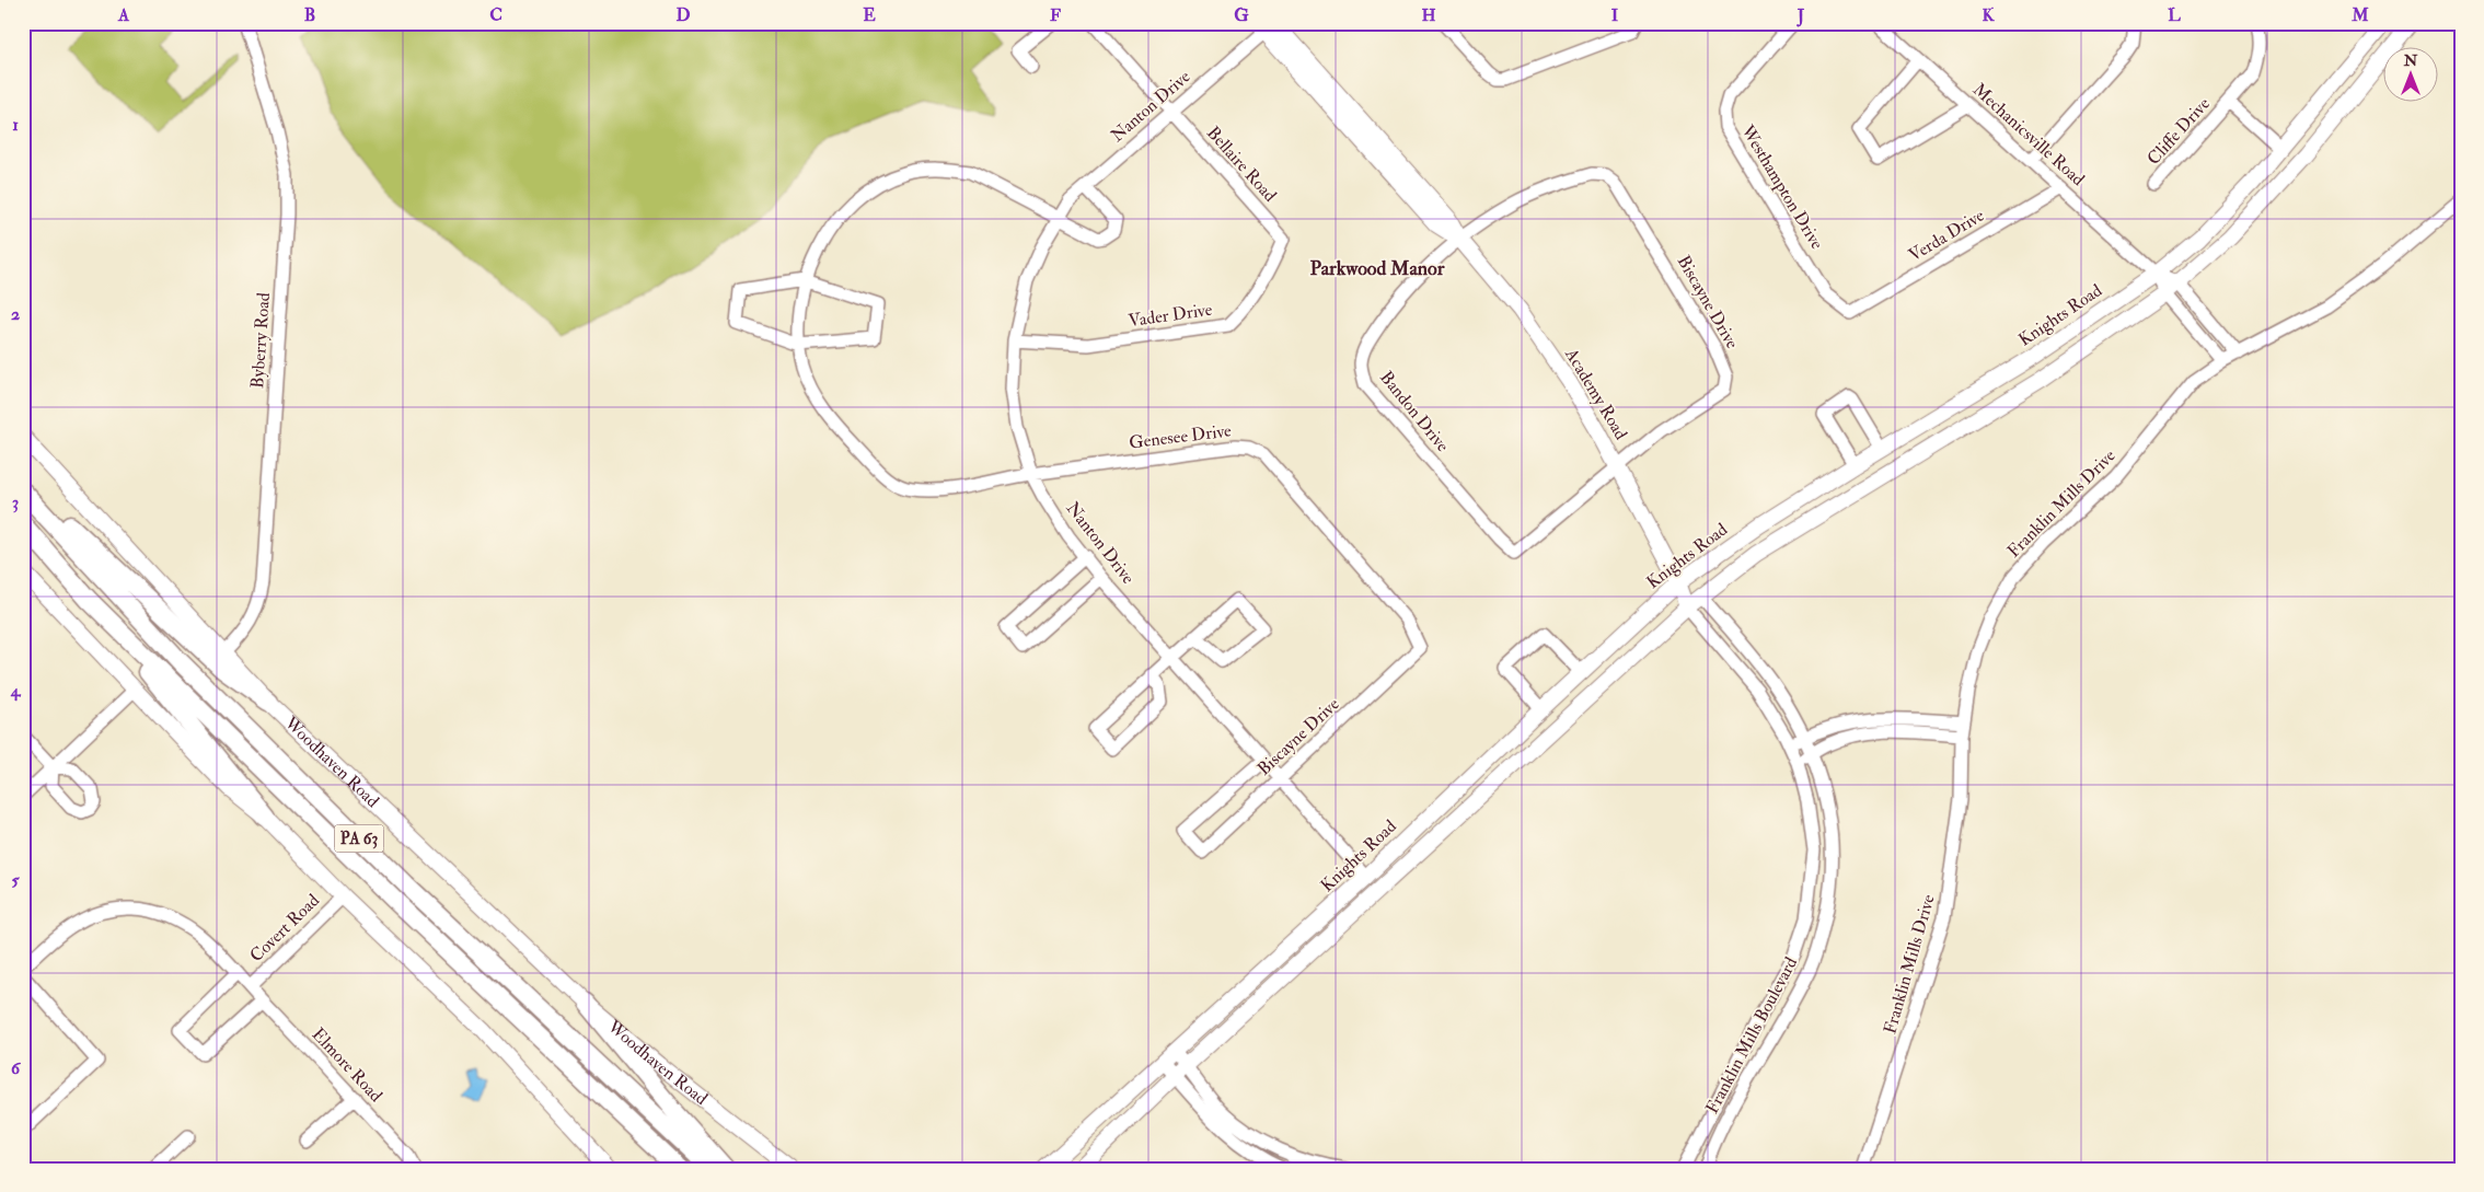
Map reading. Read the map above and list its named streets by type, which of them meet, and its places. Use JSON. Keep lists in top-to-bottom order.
{
  "streets": {
    "highway": ["Woodhaven Road", "PA 63"],
    "main road": ["Knights Road", "Academy Road"],
    "street": [
      "Nanton Drive",
      "Cliffe Drive",
      "Mechanicsville Road",
      "Bellaire Road",
      "Westhampton Drive",
      "Verda Drive",
      "Biscayne Drive",
      "Vader Drive",
      "Byberry Road",
      "Bandon Drive",
      "Genesee Drive",
      "Franklin Mills Drive",
      "Covert Road",
      "Franklin Mills Boulevard",
      "Elmore Road"
    ]
  },
  "crossings": [
    ["Nanton Drive", "Bellaire Road"],
    ["Nanton Drive", "Biscayne Drive"],
    ["Nanton Drive", "Vader Drive"],
    ["Nanton Drive", "Knights Road"],
    ["Nanton Drive", "Academy Road"],
    ["Nanton Drive", "Genesee Drive"],
    ["Cliffe Drive", "Knights Road"],
    ["Mechanicsville Road", "Verda Drive"],
    ["Mechanicsville Road", "Knights Road"],
    ["Bellaire Road", "Vader Drive"],
    ["Westhampton Drive", "Verda Drive"],
    ["Biscayne Drive", "Academy Road"],
    ["Biscayne Drive", "Bandon Drive"],
    ["Biscayne Drive", "Genesee Drive"],
    ["Knights Road", "Academy Road"],
    ["Byberry Road", "Woodhaven Road"],
    ["Academy Road", "Bandon Drive"],
    ["Academy Road", "Franklin Mills Boulevard"],
    ["Covert Road", "Elmore Road"]
  ],
  "districts": ["Parkwood Manor"],
  "north": "top",
  "grid": {
    "columns": [
      "A",
      "B",
      "C",
      "D",
      "E",
      "F",
      "G",
      "H",
      "I",
      "J",
      "K",
      "L",
      "M"
    ],
    "rows": [
      "1",
      "2",
      "3",
      "4",
      "5",
      "6"
    ]
  }
}
